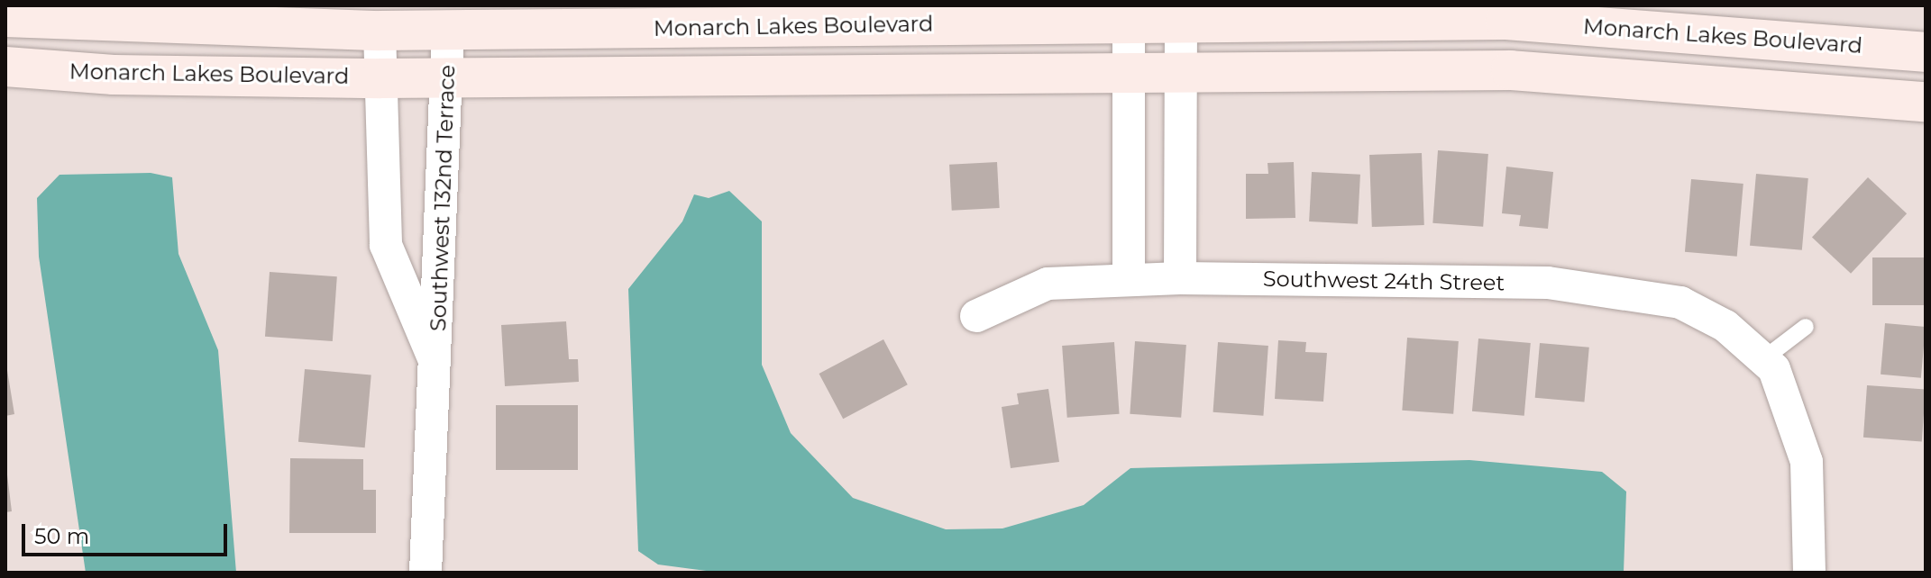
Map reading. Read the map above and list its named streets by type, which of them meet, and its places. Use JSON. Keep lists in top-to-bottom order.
{
  "streets": {
    "street": ["Monarch Lakes Boulevard", "Southwest 132nd Terrace", "Southwest 24th Street"]
  },
  "crossings": [
    ["Monarch Lakes Boulevard", "Southwest 132nd Terrace"]
  ],
  "scale_bar": "50 m"
}
